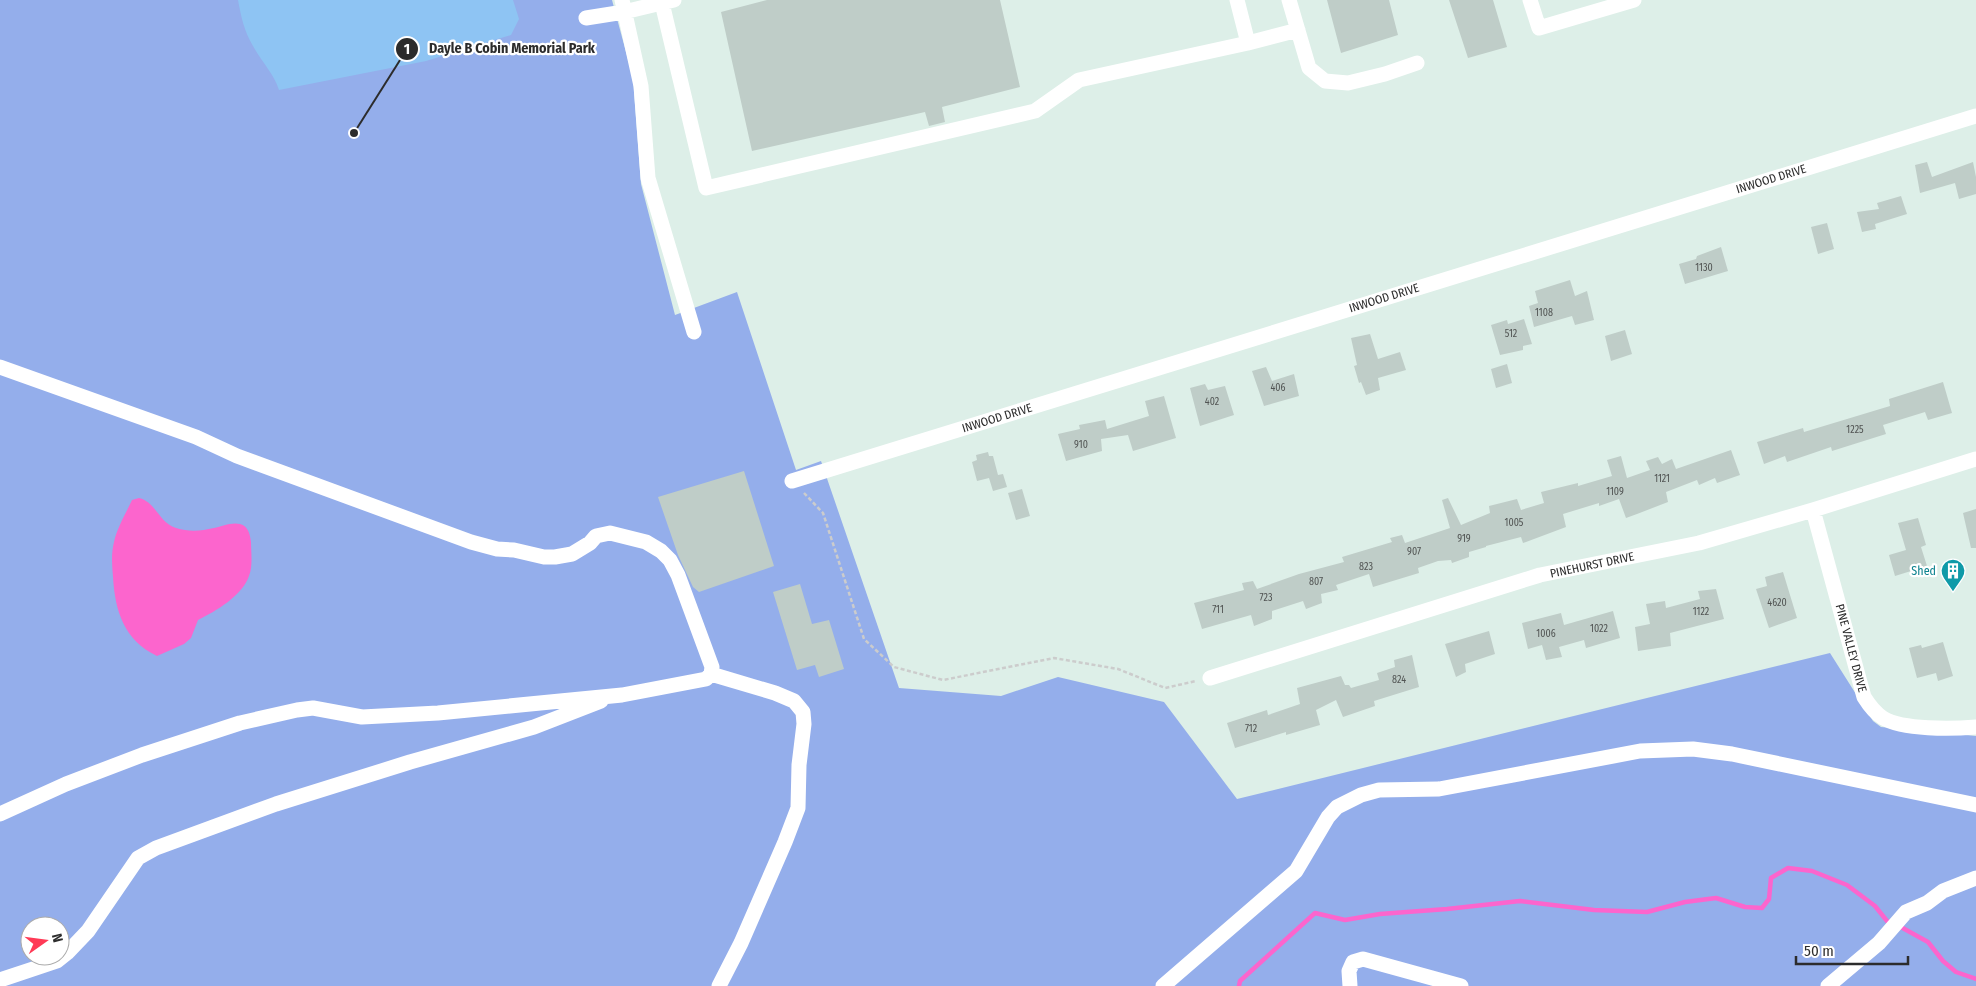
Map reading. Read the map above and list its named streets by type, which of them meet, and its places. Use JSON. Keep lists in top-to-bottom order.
{
  "streets": {
    "street": ["INWOOD DRIVE", "PINEHURST DRIVE", "PINE VALLEY DRIVE"]
  },
  "crossings": [
    ["PINEHURST DRIVE", "PINE VALLEY DRIVE"]
  ],
  "places": {
    "other": ["Dayle B Cobin Memorial Park"],
    "building": ["Shed"]
  },
  "house_numbers": [
    "1130",
    "1108",
    "512",
    "406",
    "402",
    "1225",
    "910",
    "1121",
    "1109",
    "1005",
    "919",
    "907",
    "823",
    "807",
    "723",
    "4620",
    "711",
    "1122",
    "1022",
    "1006",
    "824",
    "712"
  ],
  "scale_bar": "50 m",
  "north": "right"
}
